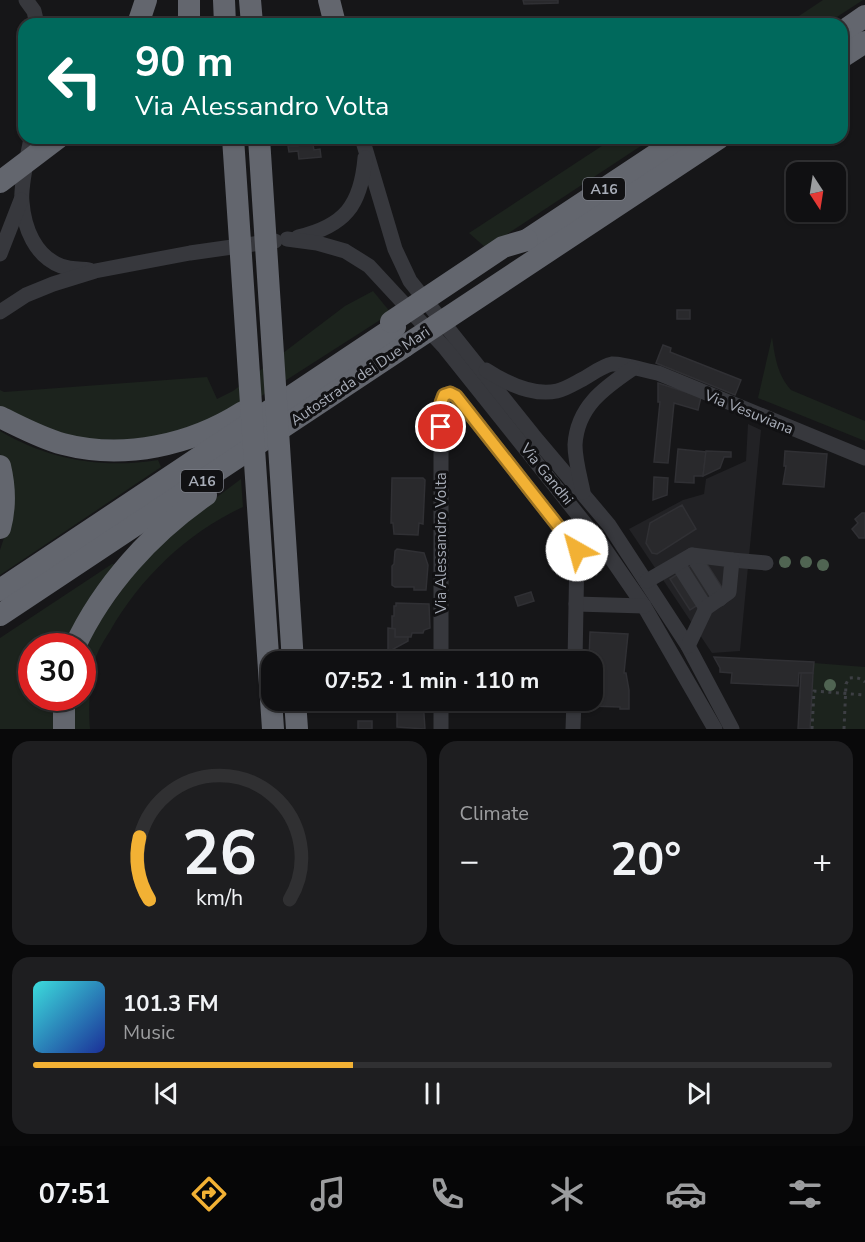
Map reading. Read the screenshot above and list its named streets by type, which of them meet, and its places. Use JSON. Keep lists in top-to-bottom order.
{
  "streets": {
    "highway": ["A16", "Autostrada dei Due Mari"],
    "street": ["Via Vesuviana", "Via Gandhi", "Via Alessandro Volta"]
  },
  "crossings": [
    ["A16", "Autostrada dei Due Mari"],
    ["Via Vesuviana", "Via Gandhi"]
  ],
  "north": "bottom",
  "page": {
    "turn": ["90 m", "Via Alessandro Volta"],
    "limit": "30",
    "trip": "07:52 · 1 min · 110 m",
    "tile": "Climate",
    "heat": ["−", "20°", "+"],
    "song": ["101.3 FM", "Music"],
    "tabs": "07:51",
    "gauge": ["26", "km/h"]
  }
}
